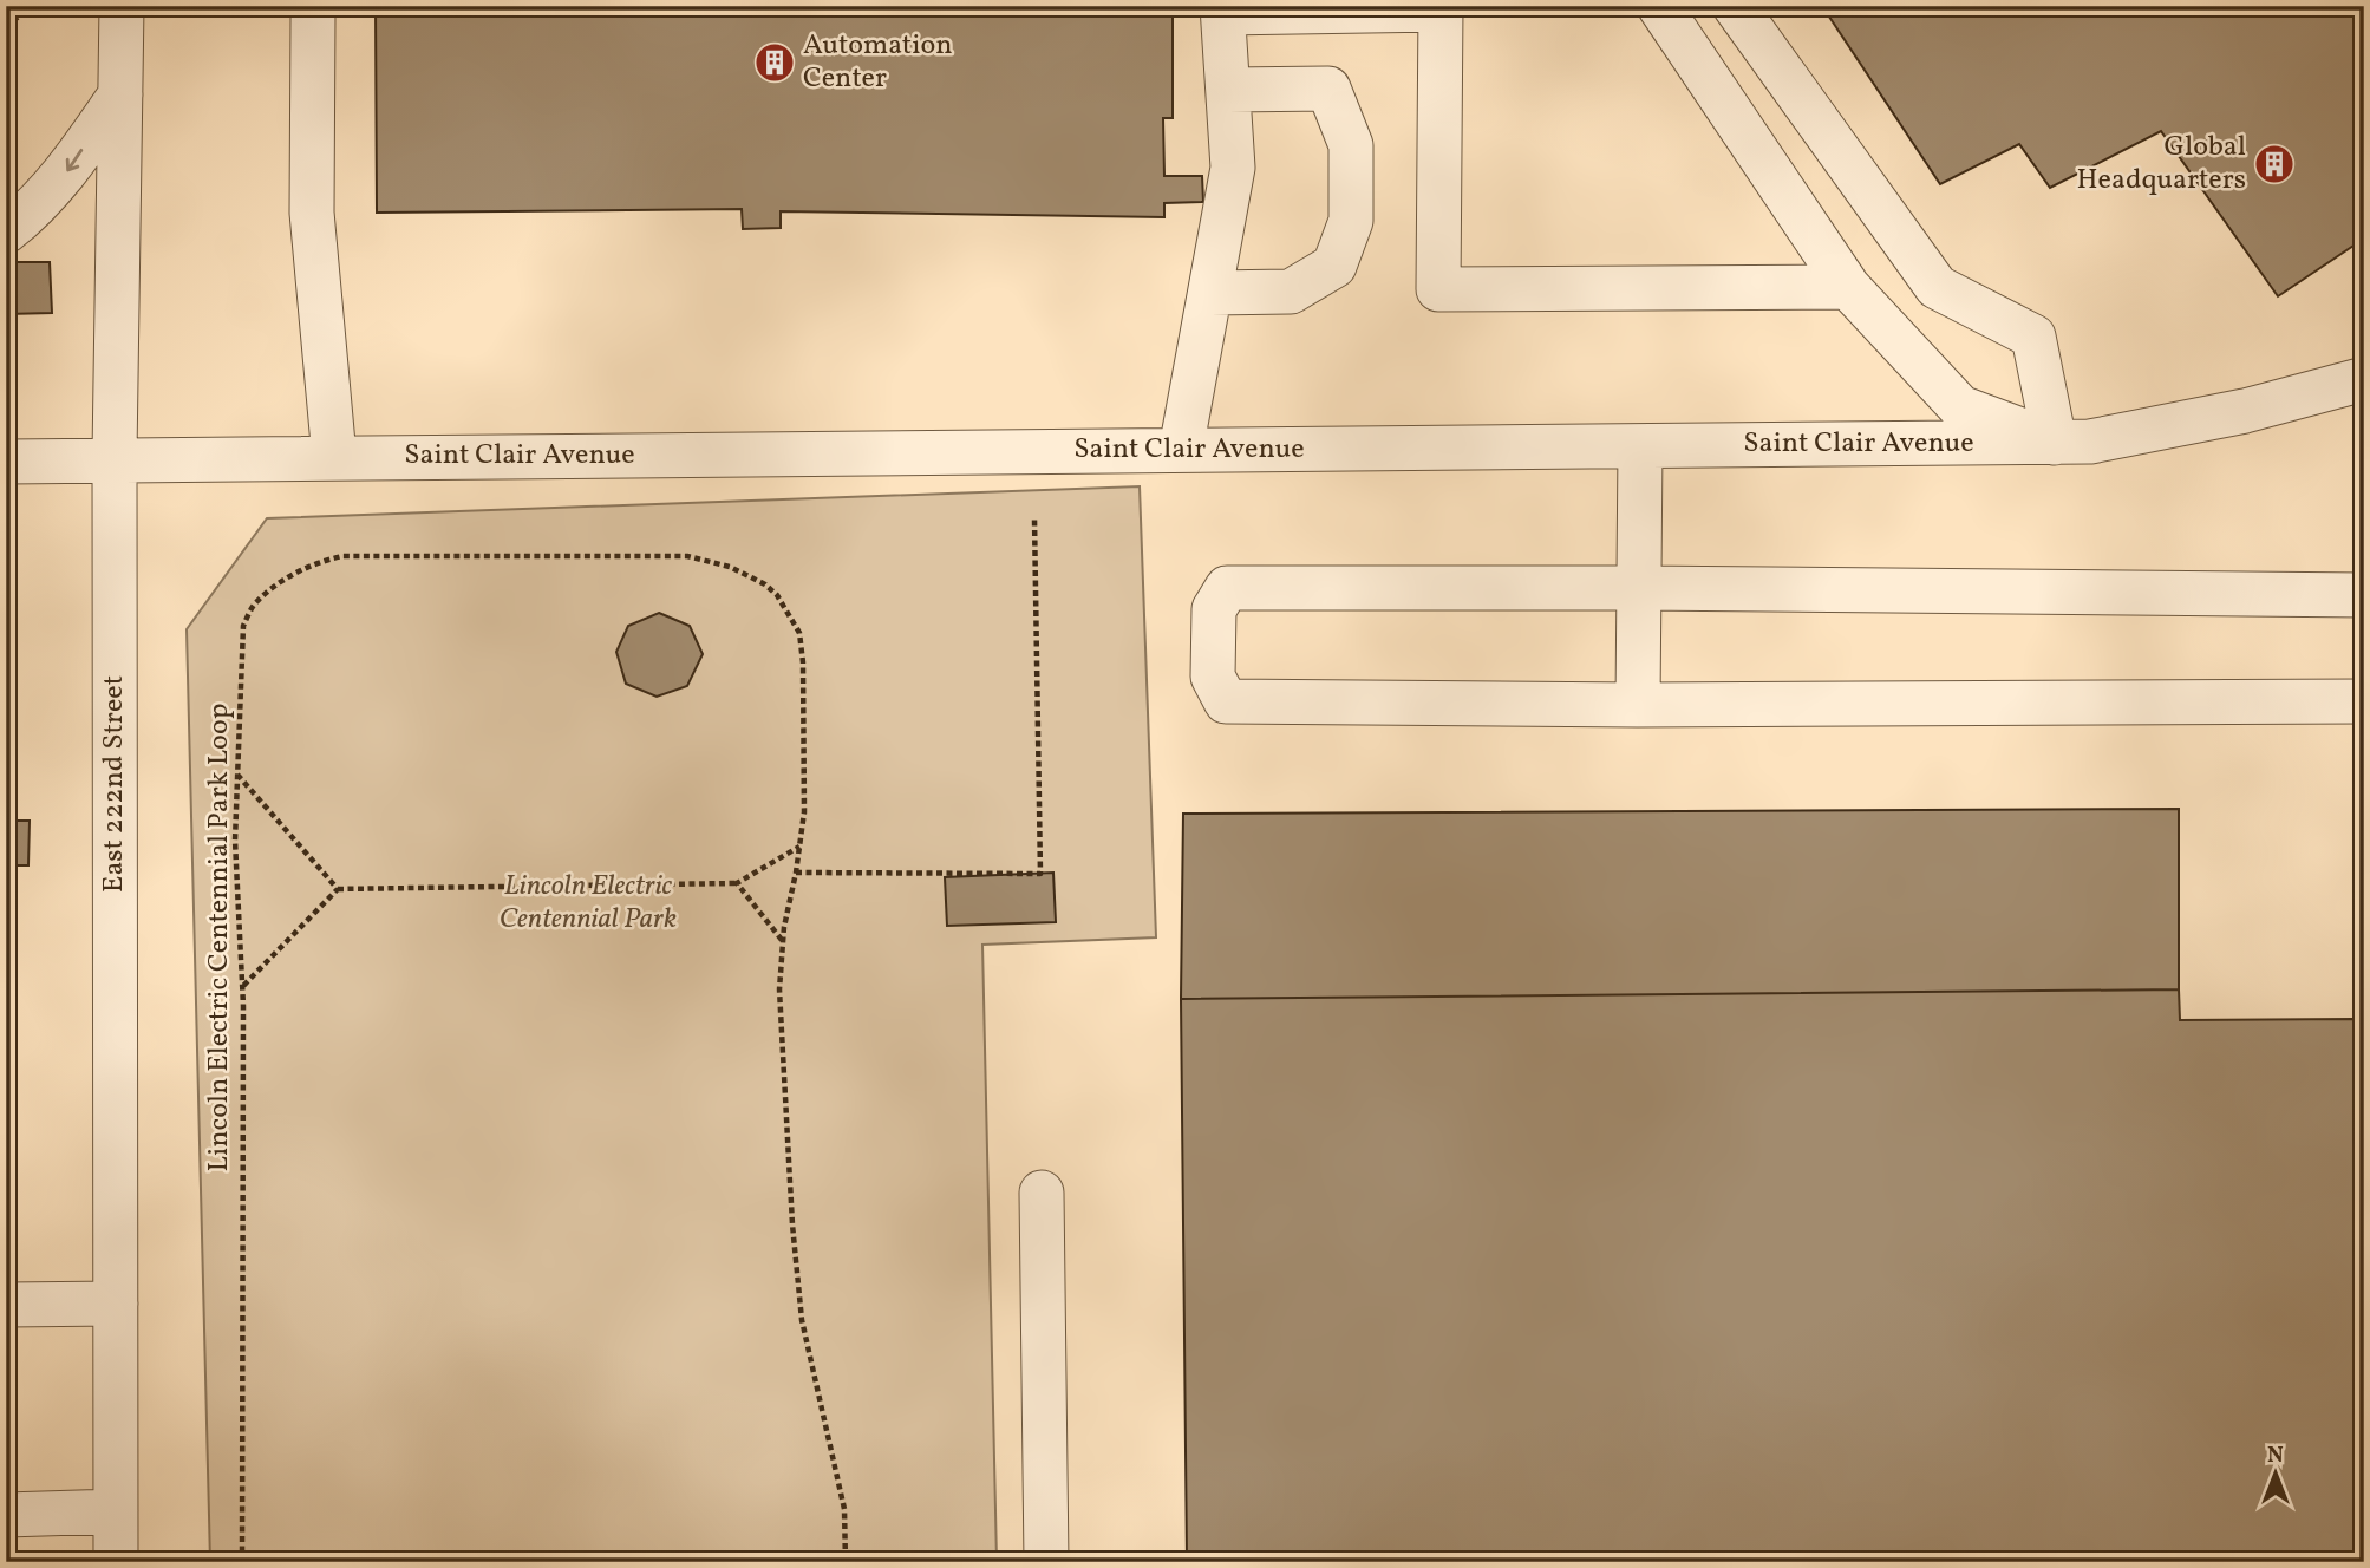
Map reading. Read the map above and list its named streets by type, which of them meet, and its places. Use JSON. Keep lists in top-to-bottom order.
{
  "streets": {
    "street": ["Saint Clair Avenue", "East 222nd Street"],
    "path": ["Lincoln Electric Centennial Park Loop"]
  },
  "crossings": [
    ["Saint Clair Avenue", "East 222nd Street"]
  ],
  "parks": ["Lincoln Electric Centennial Park"],
  "places": {
    "building": ["Automation Center", "Global Headquarters"]
  },
  "north": "top"
}
